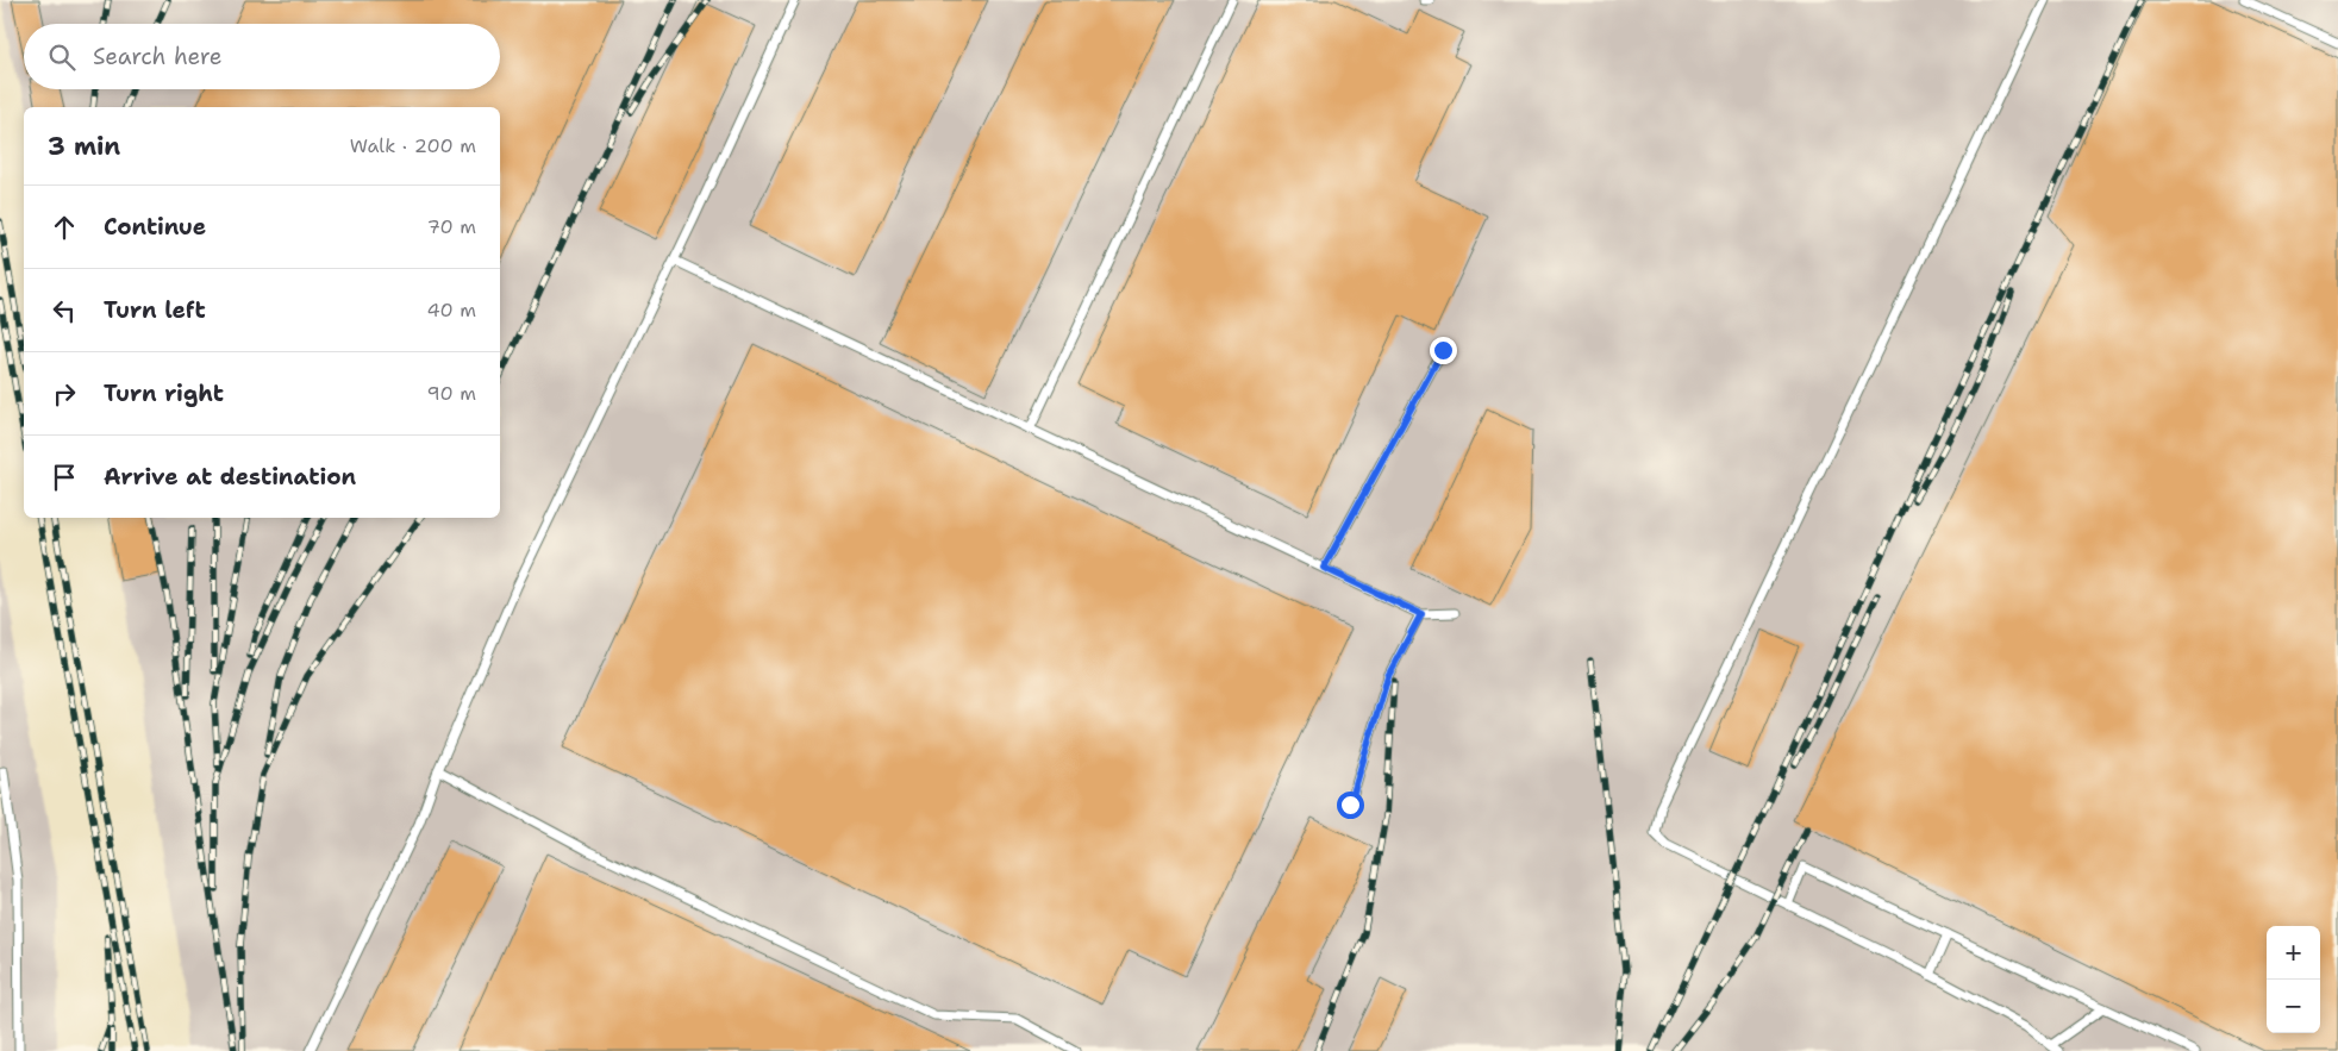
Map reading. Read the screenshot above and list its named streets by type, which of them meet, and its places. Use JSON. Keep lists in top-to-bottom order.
{
  "page": {
    "search": "Search here",
    "heading": ["3 min", "Walk · 200 m"],
    "list": [
      ["Continue", "70 m"],
      ["Turn left", "40 m"],
      ["Turn right", "90 m"],
      "Arrive at destination"
    ],
    "map_buttons": ["+", "−"]
  }
}
